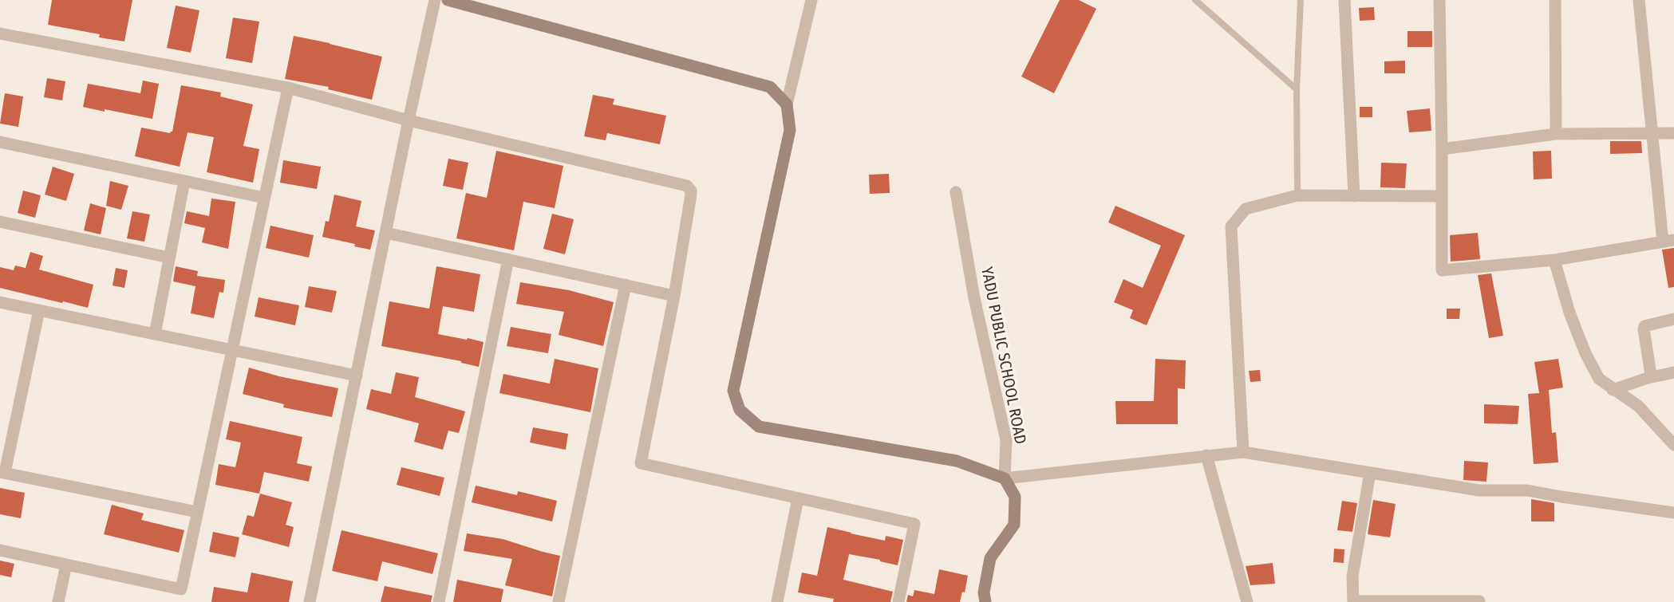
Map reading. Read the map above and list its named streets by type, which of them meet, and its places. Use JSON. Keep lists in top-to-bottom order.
{
  "streets": {
    "street": ["YADU PUBLIC SCHOOL ROAD"]
  }
}
